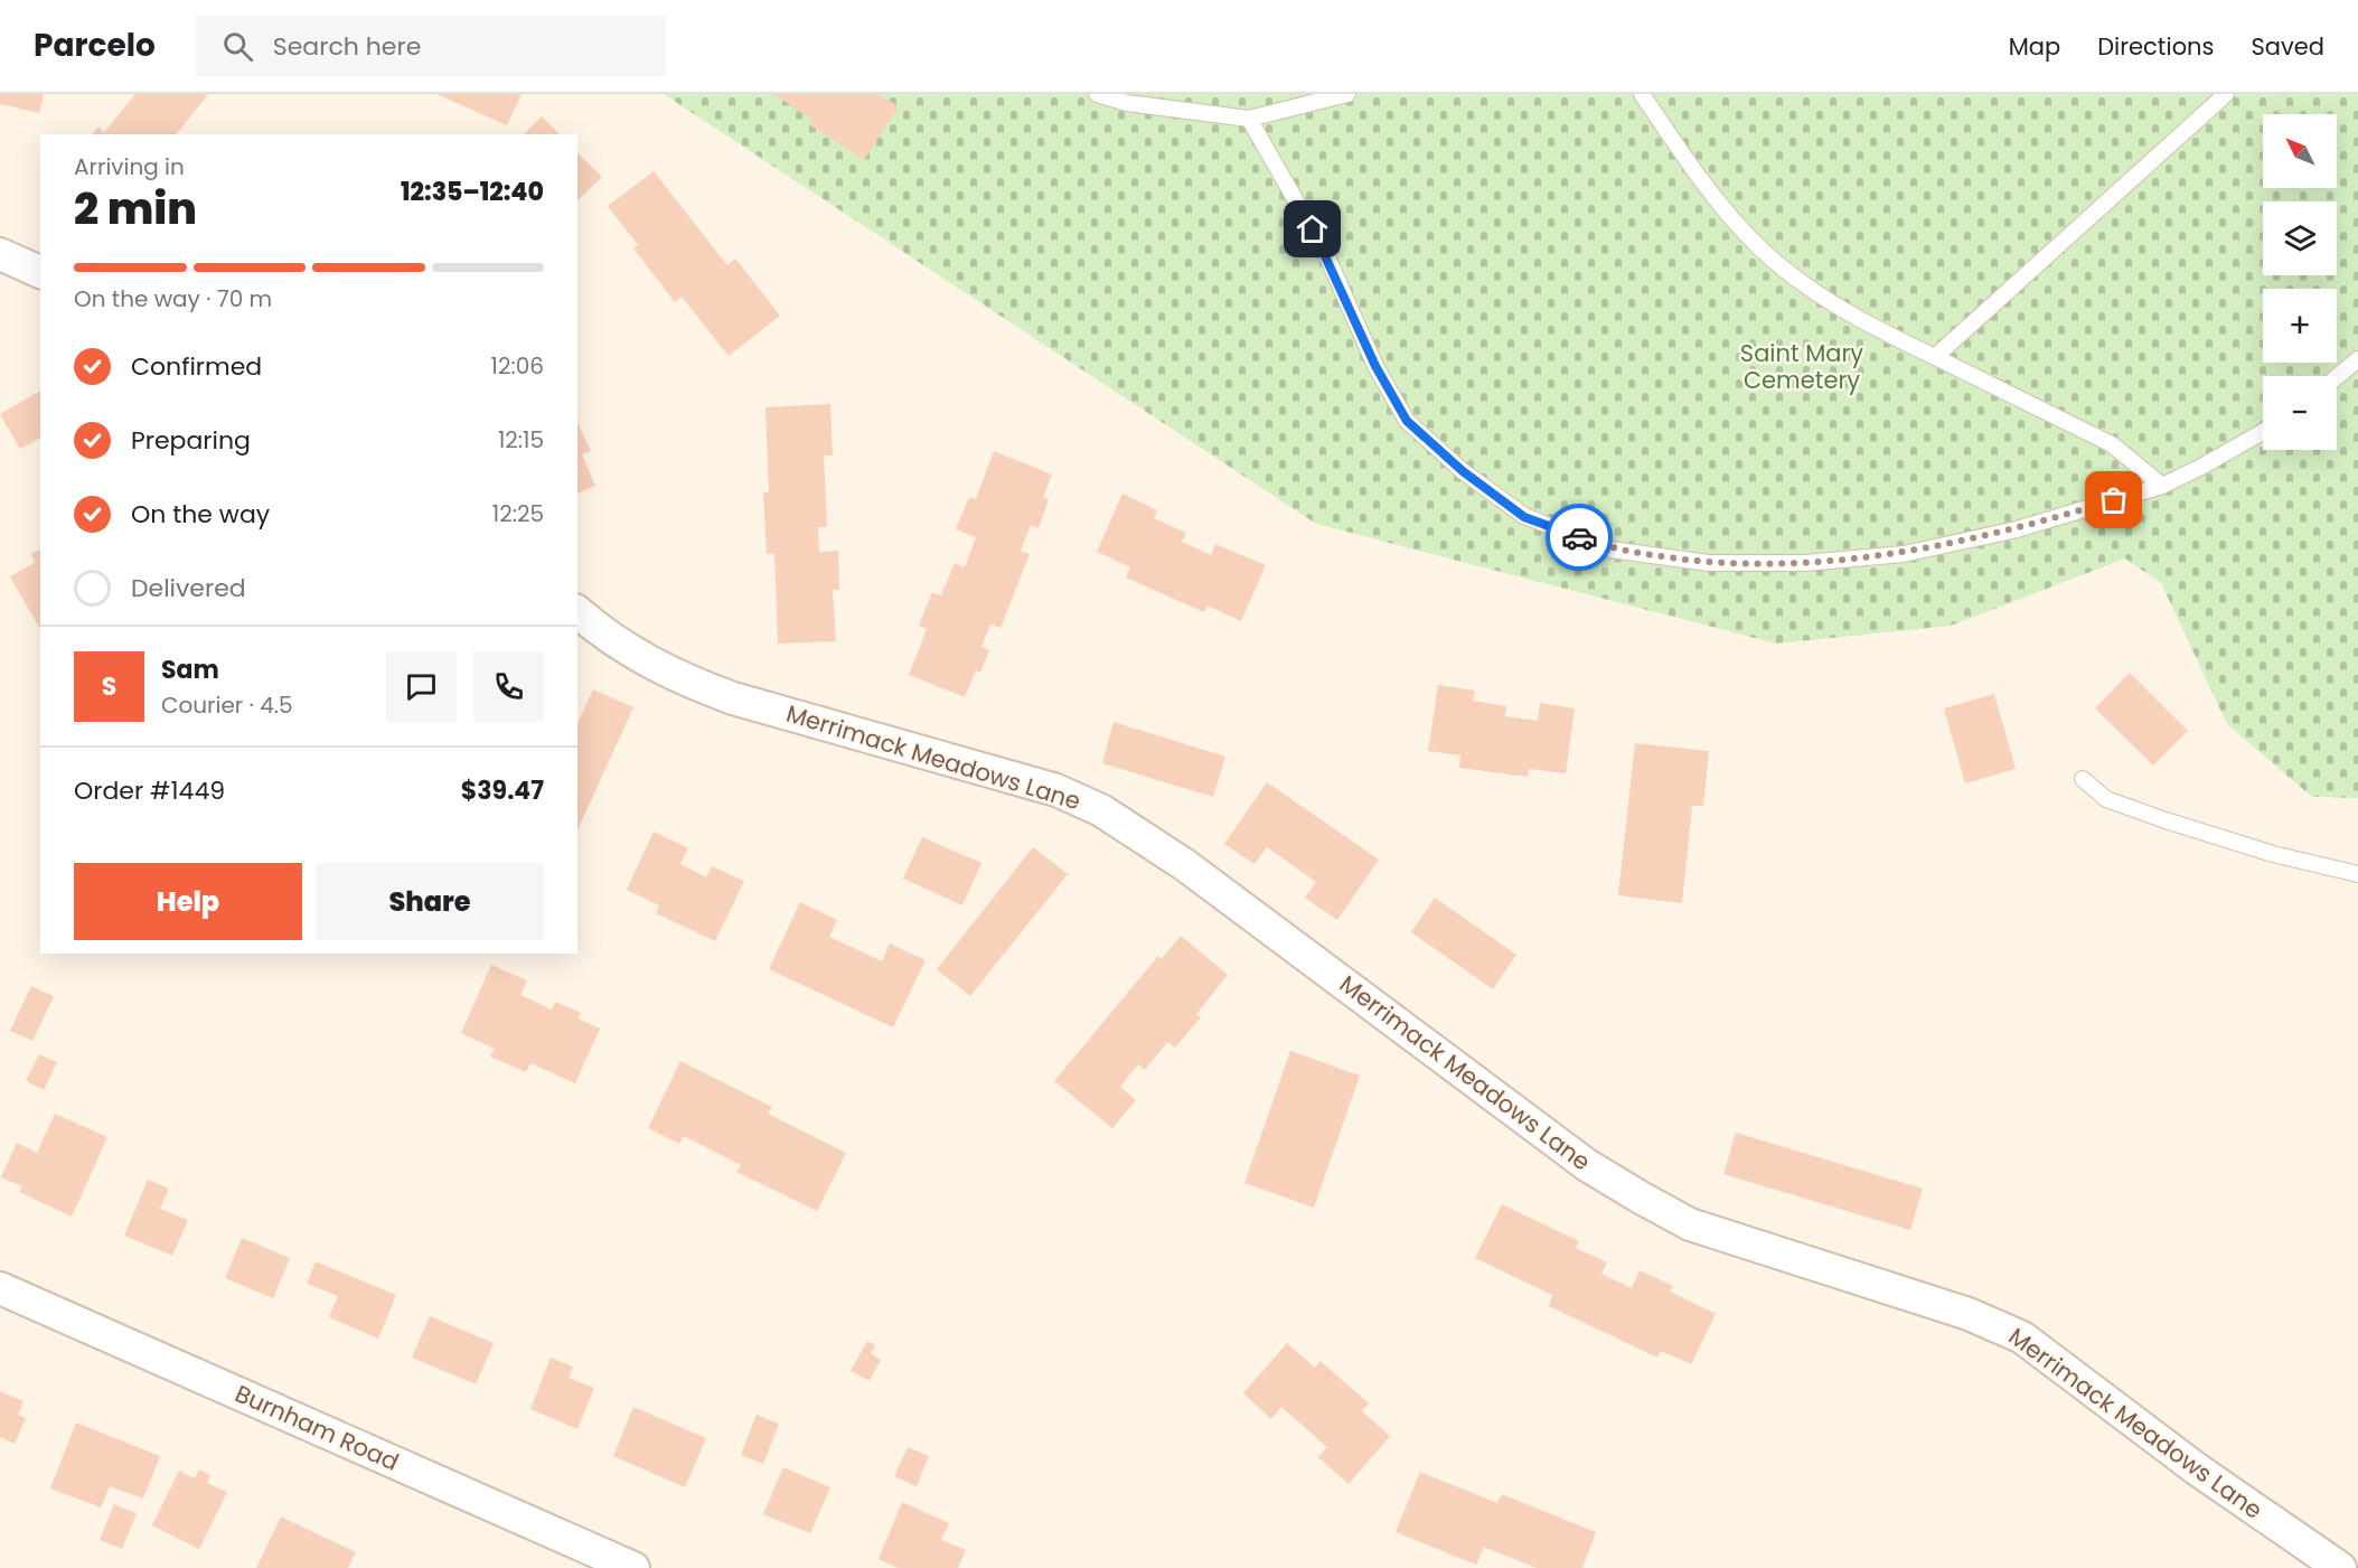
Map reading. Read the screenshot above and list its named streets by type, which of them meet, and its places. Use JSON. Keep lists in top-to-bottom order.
{
  "streets": {
    "street": ["Merrimack Meadows Lane", "Burnham Road"]
  },
  "parks": ["Saint Mary Cemetery"],
  "north": "top left",
  "page": {
    "header": "Parcelo",
    "search": "Search here",
    "nav": ["Map", "Directions", "Saved"],
    "map_buttons": ["+", "−"],
    "heading": ["2 min", "Arriving in", "12:35–12:40"],
    "panel": [
      "Sam",
      "Courier · 4.5",
      "Order #1449",
      "$39.47"
    ],
    "bar": "On the way · 70 m",
    "list": [
      ["Confirmed", "12:06"],
      ["Preparing", "12:15"],
      ["On the way", "12:25"],
      "Delivered"
    ],
    "round": "S",
    "buttons": ["Help", "Share"]
  }
}
